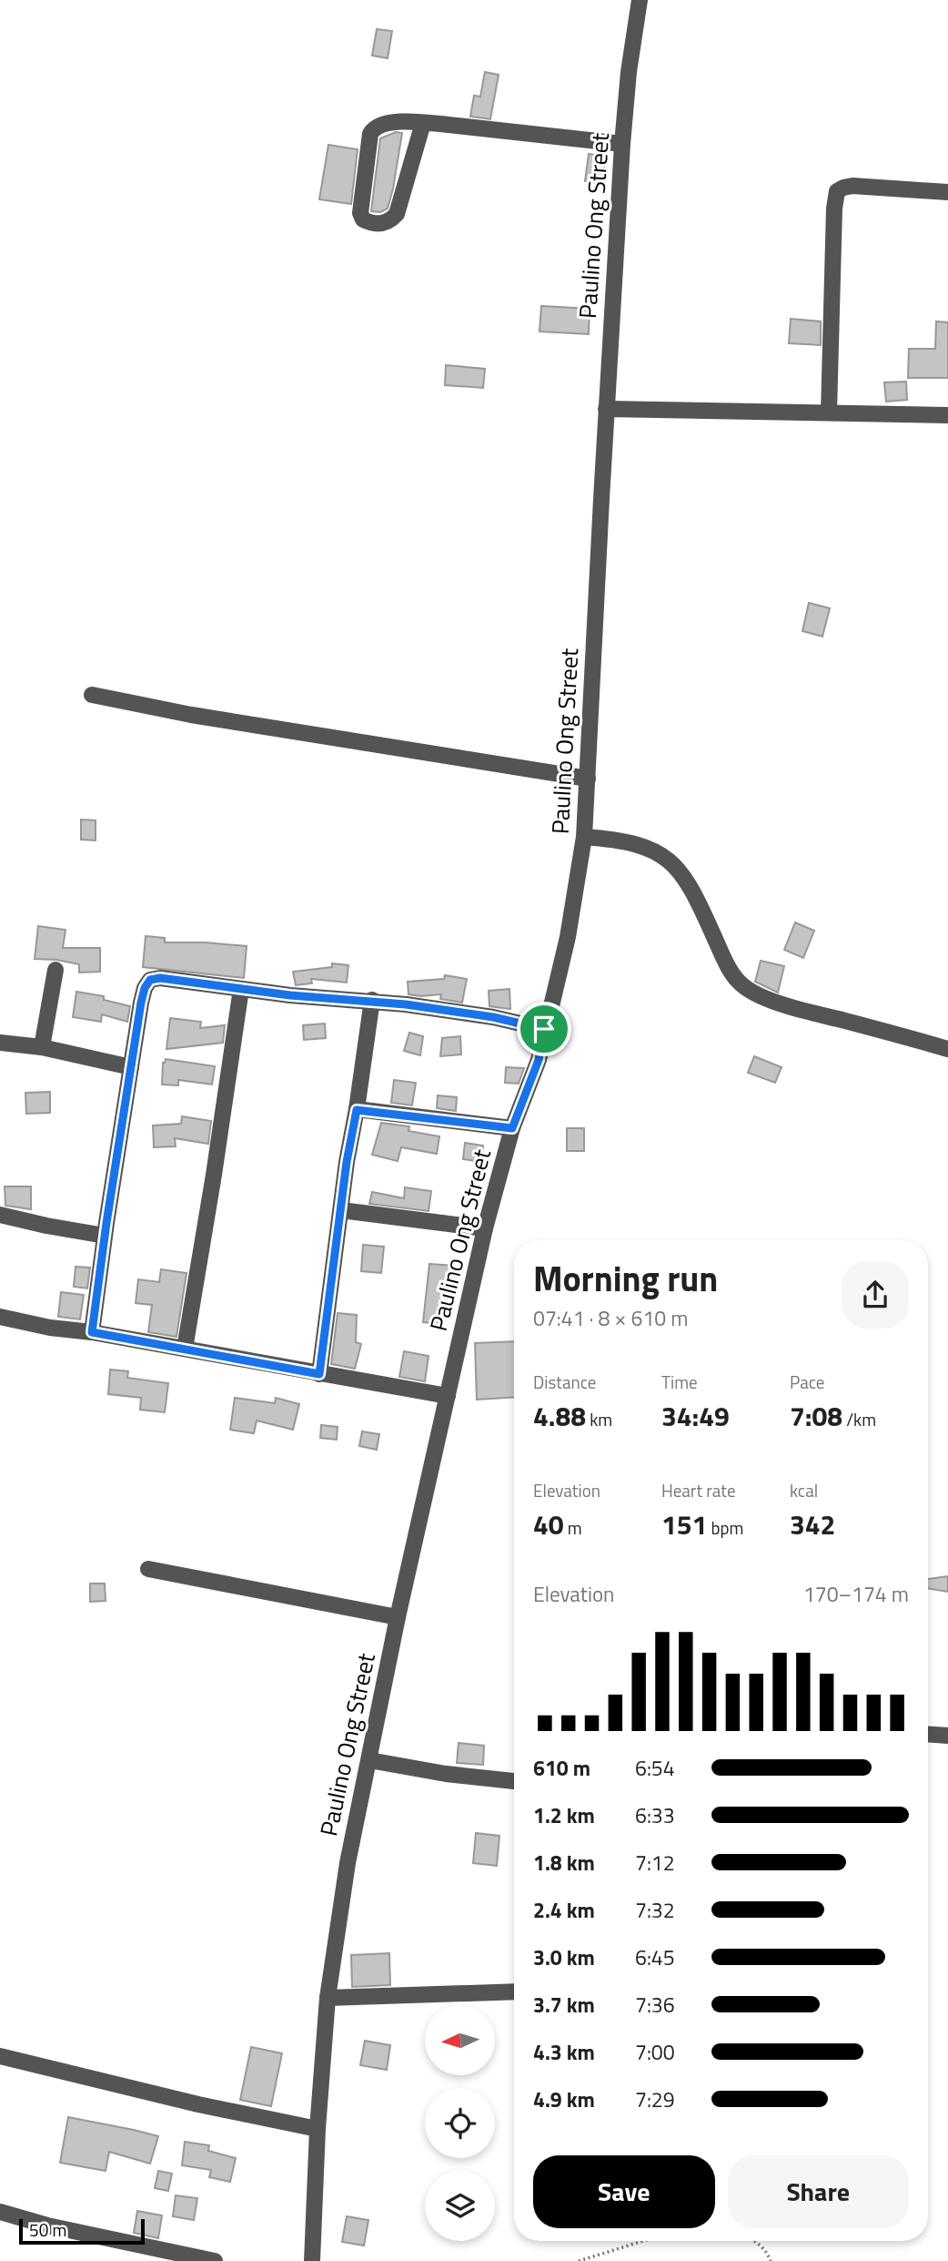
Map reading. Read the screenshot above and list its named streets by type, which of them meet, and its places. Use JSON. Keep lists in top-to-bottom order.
{
  "streets": {
    "street": ["Paulino Ong Street"]
  },
  "scale_bar": "50 m",
  "north": "left",
  "page": {
    "heading": ["Morning run", "07:41 · 8 × 610 m"],
    "stats": [
      ["Distance", "4.88 km"],
      ["Time", "34:49"],
      ["Pace", "7:08 /km"],
      ["Elevation", "40 m"],
      ["Heart rate", "151 bpm"],
      ["kcal", "342"]
    ],
    "chart": ["Elevation", "170–174 m"],
    "list": [
      {
        "name": "610 m",
        "note": "6:54"
      },
      {
        "name": "1.2 km",
        "note": "6:33"
      },
      {
        "name": "1.8 km",
        "note": "7:12"
      },
      {
        "name": "2.4 km",
        "note": "7:32"
      },
      {
        "name": "3.0 km",
        "note": "6:45"
      },
      {
        "name": "3.7 km",
        "note": "7:36"
      },
      {
        "name": "4.3 km",
        "note": "7:00"
      },
      {
        "name": "4.9 km",
        "note": "7:29"
      }
    ],
    "buttons": ["Save", "Share"],
    "scale": "50 m"
  }
}
